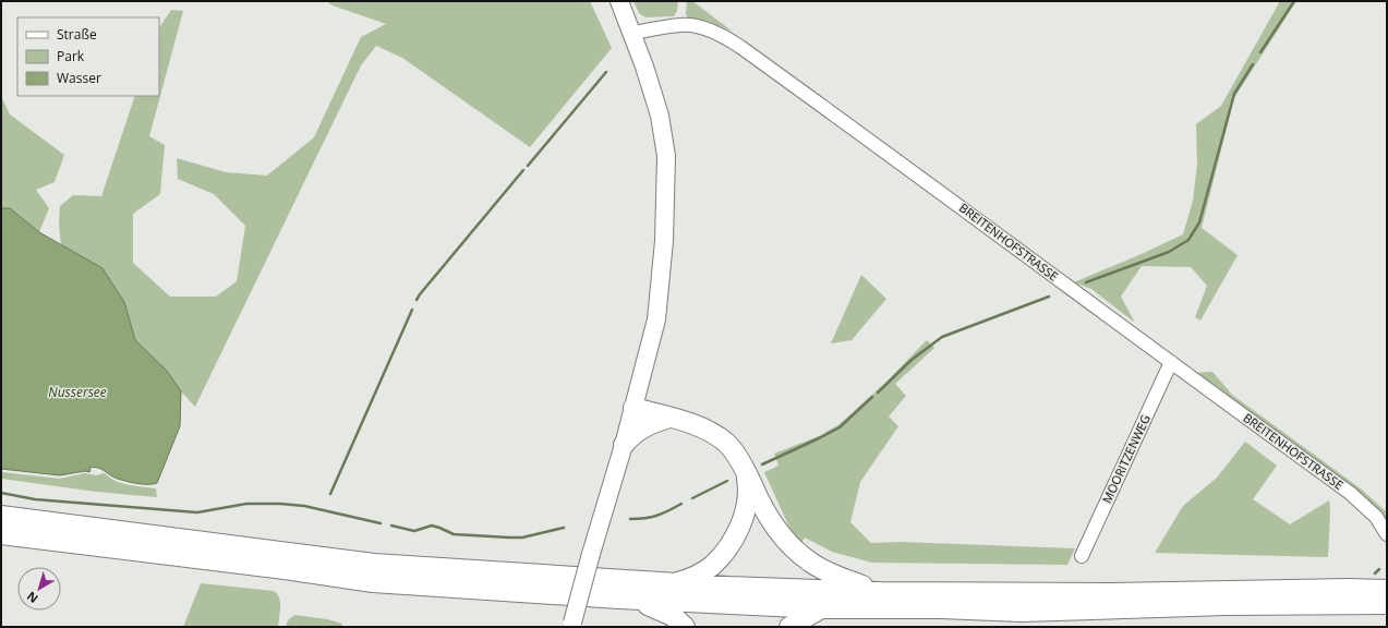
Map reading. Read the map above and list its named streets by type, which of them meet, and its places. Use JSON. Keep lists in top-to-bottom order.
{
  "streets": {
    "street": ["BREITENHOFSTRASSE", "MOORITZENWEG"]
  },
  "crossings": [
    ["BREITENHOFSTRASSE", "MOORITZENWEG"]
  ],
  "water": ["Nussersee"],
  "legend": ["Straße", "Park", "Wasser"],
  "north": "bottom left"
}
